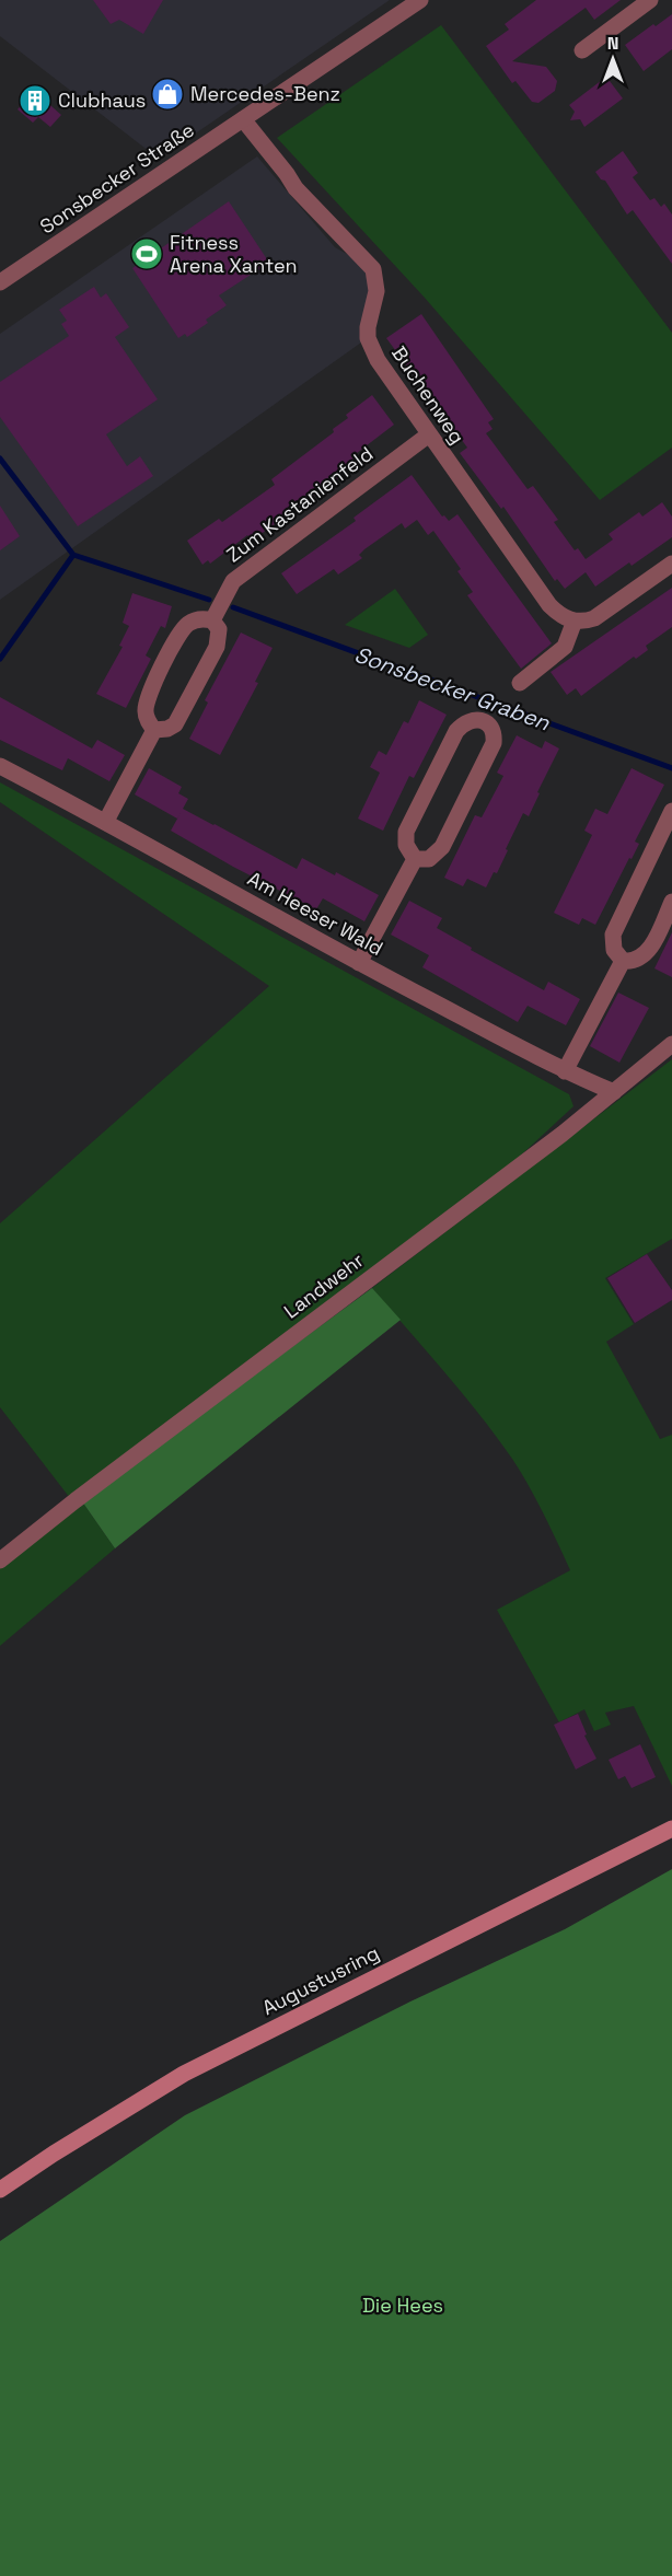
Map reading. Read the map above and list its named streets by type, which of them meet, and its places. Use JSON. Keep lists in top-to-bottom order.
{
  "streets": {
    "main road": ["Augustusring"],
    "street": [
      "Sonsbecker Straße",
      "Buchenweg",
      "Zum Kastanienfeld",
      "Am Heeser Wald",
      "Landwehr"
    ]
  },
  "crossings": [
    ["Sonsbecker Straße", "Buchenweg"],
    ["Buchenweg", "Zum Kastanienfeld"],
    ["Am Heeser Wald", "Landwehr"]
  ],
  "water": ["Sonsbecker Graben"],
  "parks": ["Die Hees"],
  "places": {
    "shop": ["Mercedes-Benz"],
    "building": ["Clubhaus"],
    "sports": ["Fitness Arena Xanten"]
  },
  "north": "top"
}
